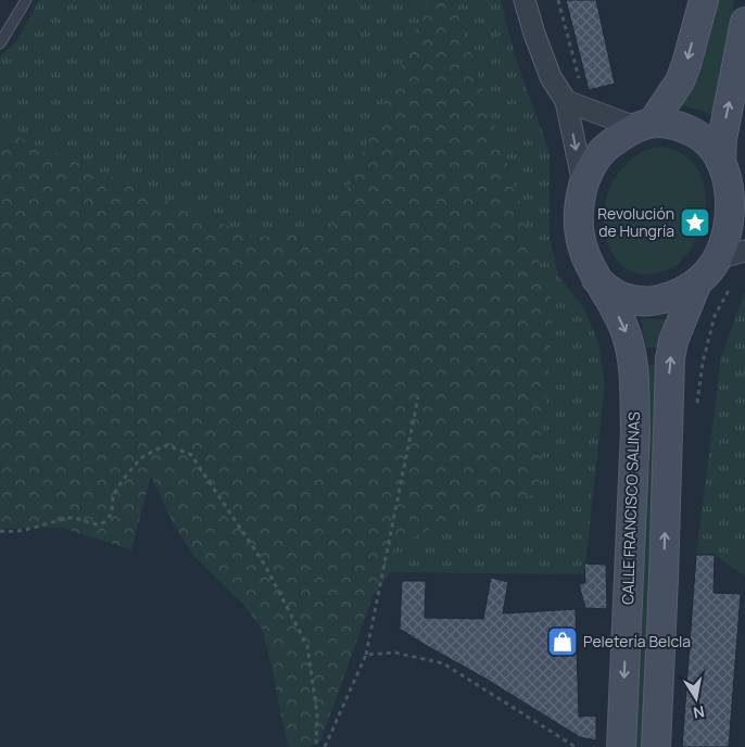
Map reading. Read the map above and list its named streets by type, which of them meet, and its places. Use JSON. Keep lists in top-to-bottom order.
{
  "streets": {
    "main road": ["CALLE FRANCISCO SALINAS"]
  },
  "places": {
    "place": ["Revolución de Hungría"],
    "shop": ["Peletería Belcla"]
  },
  "north": "bottom"
}
